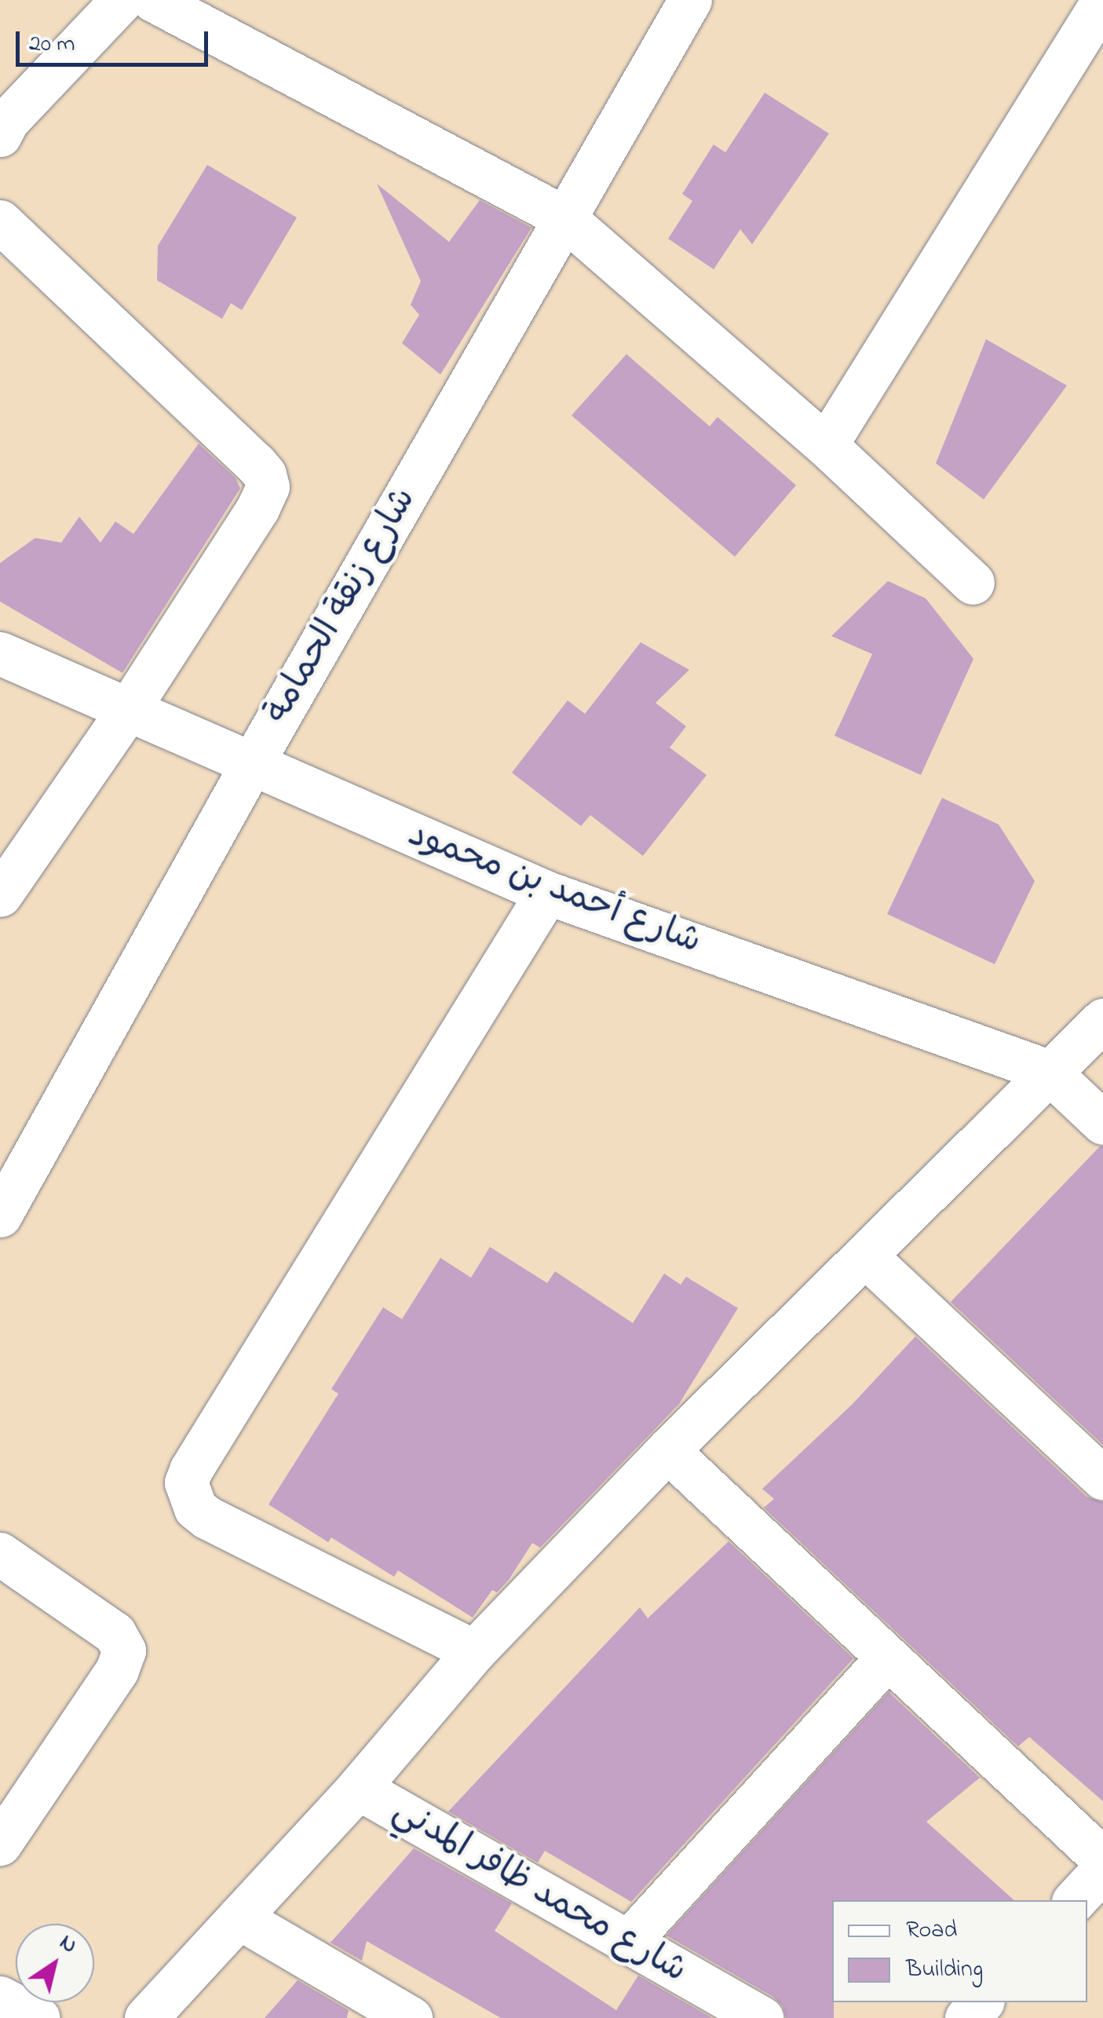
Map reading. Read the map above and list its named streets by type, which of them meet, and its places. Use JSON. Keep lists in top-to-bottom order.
{
  "streets": {
    "street": ["شارع زنقة الحمامة", "شارع أحمد بن محمود", "شارع محمد ظافر المدني"]
  },
  "crossings": [
    ["شارع زنقة الحمامة", "شارع أحمد بن محمود"]
  ],
  "legend": ["Road", "Building"],
  "scale_bar": "20 m",
  "north": "top right"
}
